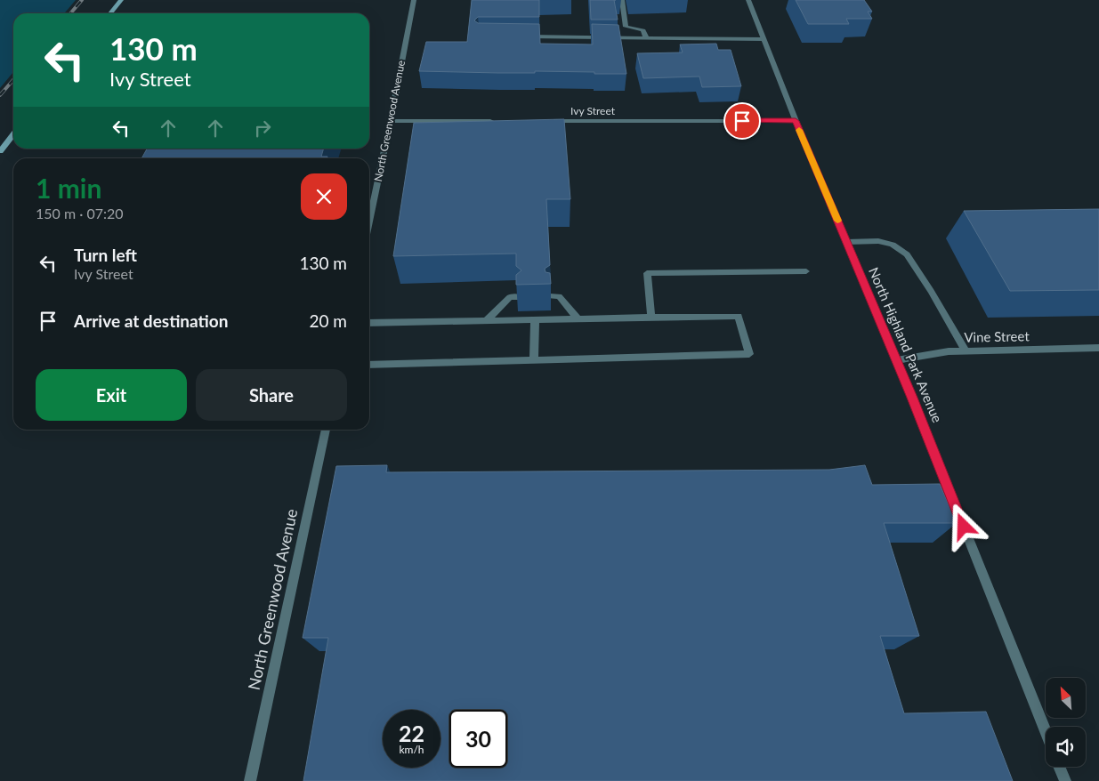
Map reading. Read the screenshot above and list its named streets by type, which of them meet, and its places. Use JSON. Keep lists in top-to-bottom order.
{
  "streets": {
    "street": [
      "Ivy Street",
      "North Greenwood Avenue",
      "Vine Street",
      "North Highland Park Avenue"
    ]
  },
  "crossings": [
    ["Ivy Street", "North Highland Park Avenue"],
    ["Vine Street", "North Highland Park Avenue"]
  ],
  "north": "top left",
  "page": {
    "turn": ["130 m", "Ivy Street"],
    "heading": ["1 min", "150 m · 07:20"],
    "list": [
      {
        "name": "Turn left",
        "note": "Ivy Street",
        "value": "130 m"
      },
      {
        "name": "Arrive at destination",
        "value": "20 m"
      }
    ],
    "buttons": ["Exit", "Share"],
    "speed": "22 km/h",
    "limit": "30"
  }
}
